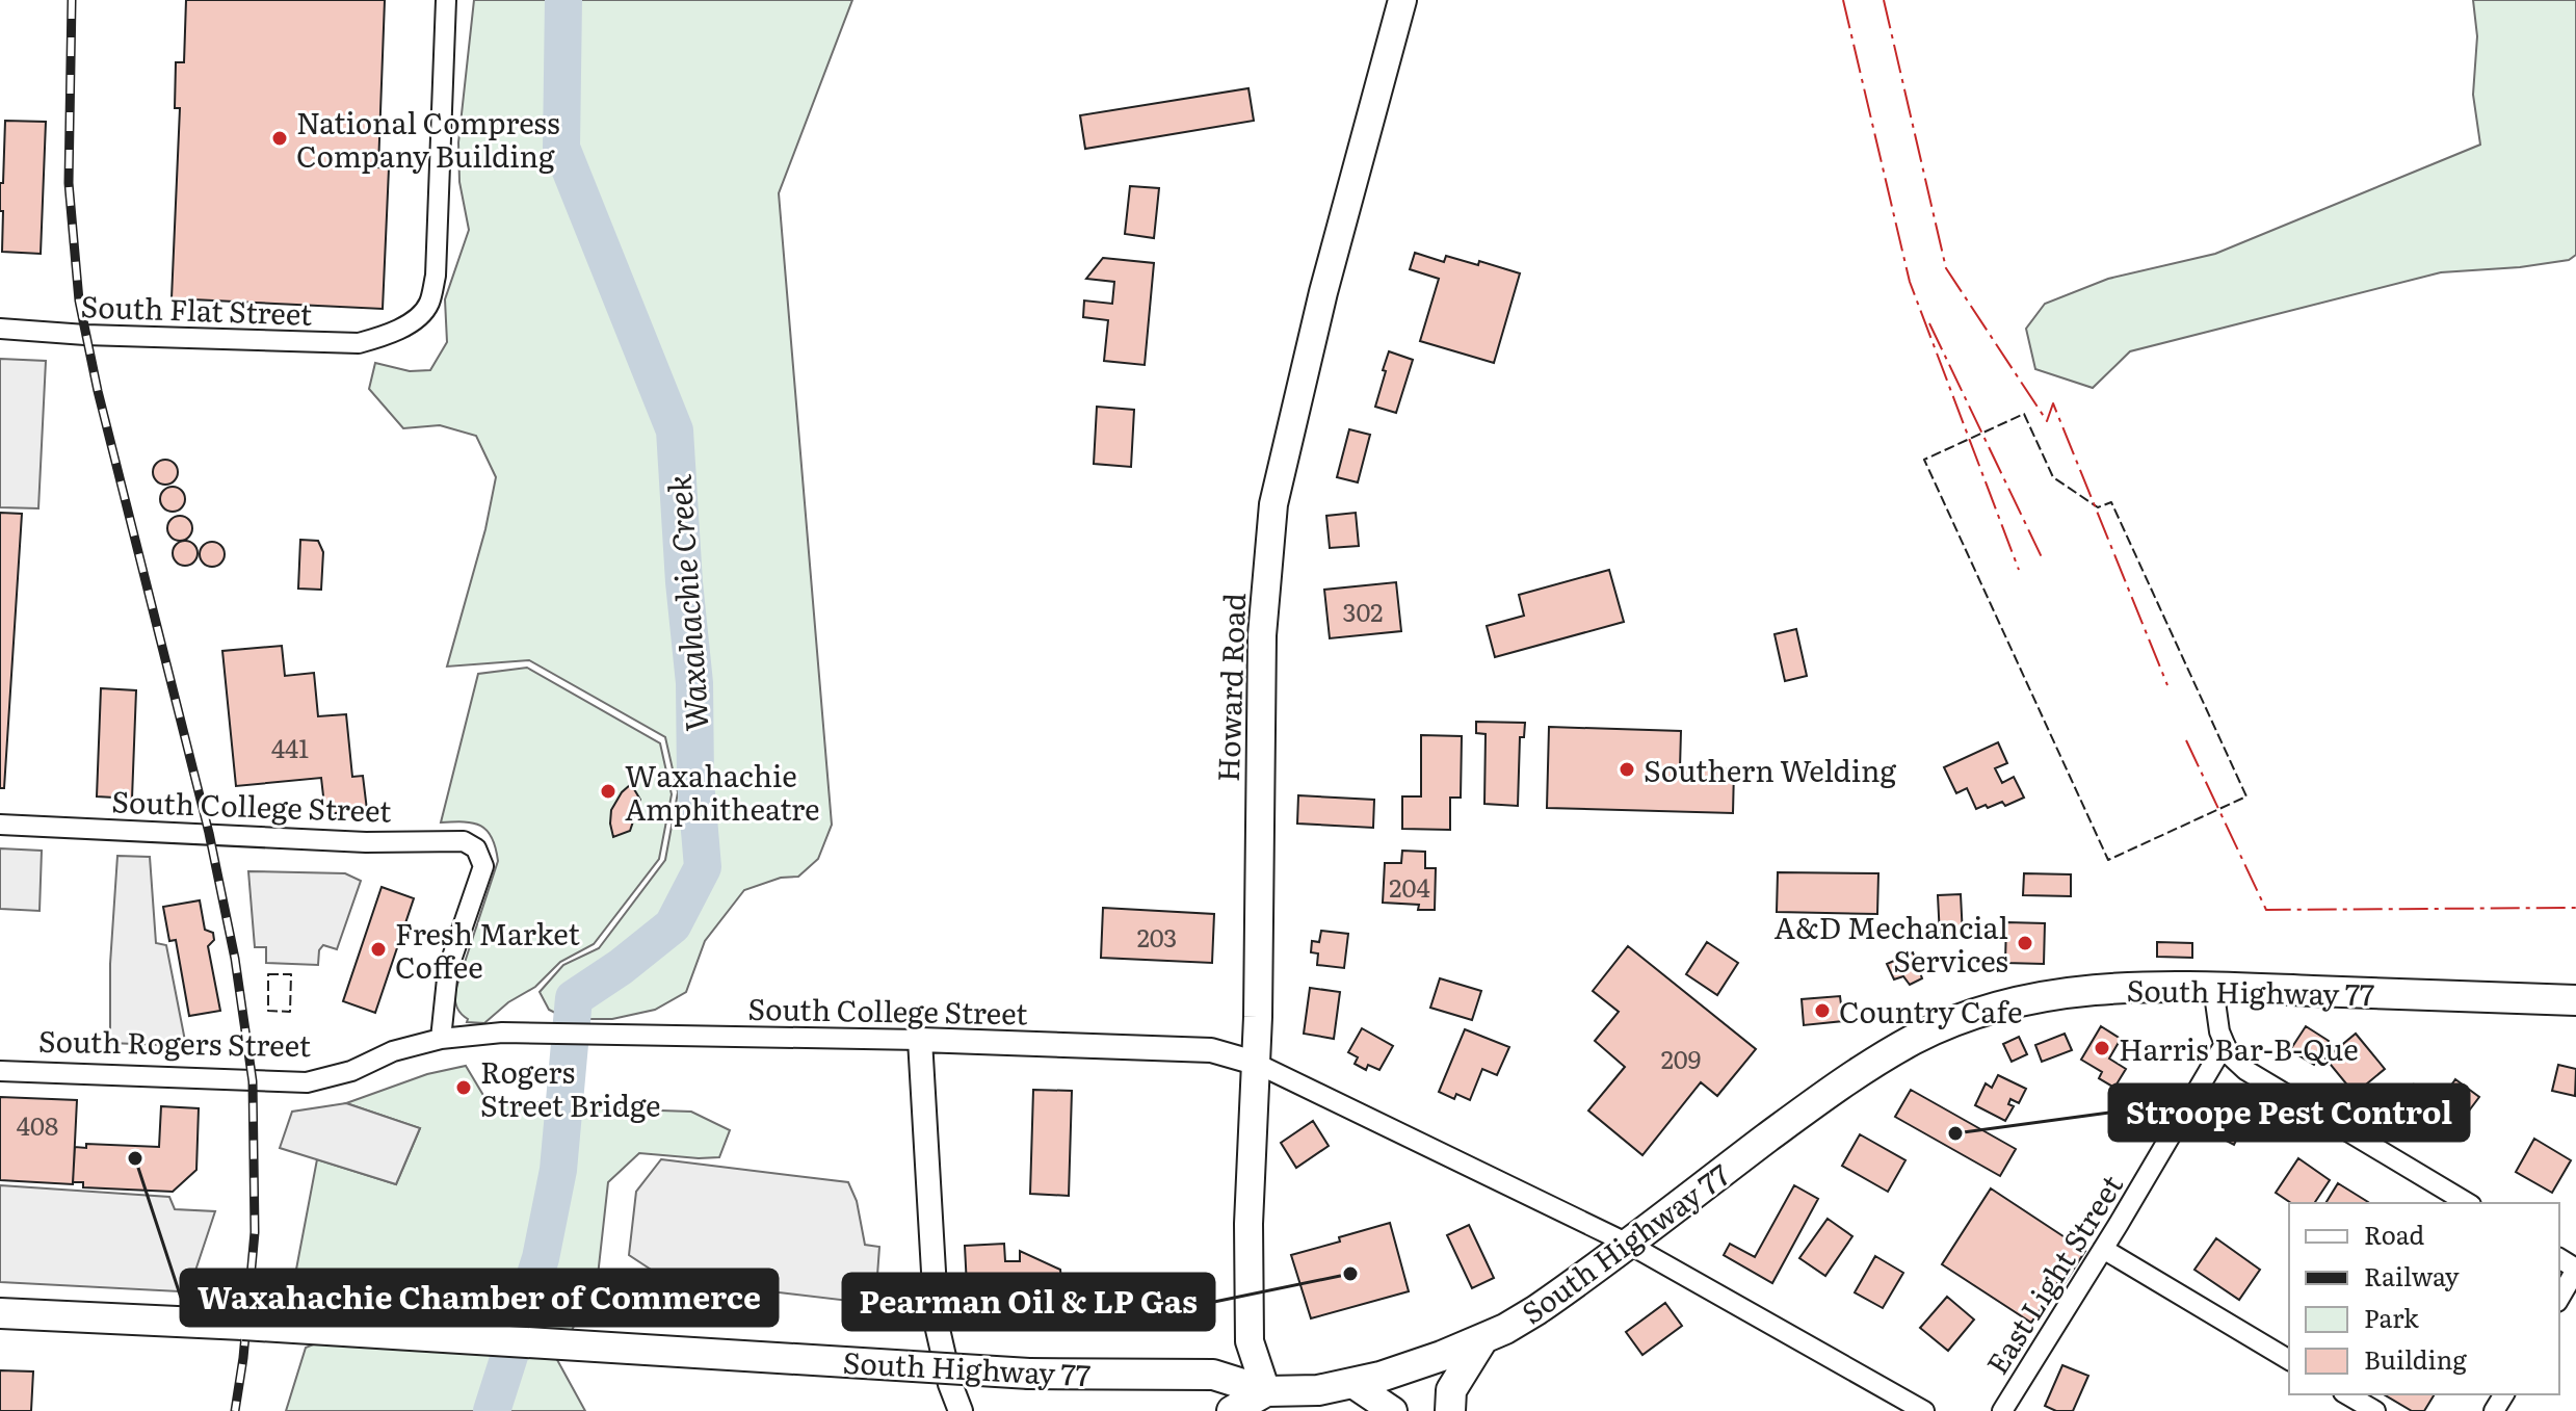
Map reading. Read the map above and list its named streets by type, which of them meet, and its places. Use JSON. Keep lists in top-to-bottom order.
{
  "streets": {
    "main road": ["Howard Road", "South Highway 77"],
    "street": [
      "South Flat Street",
      "South College Street",
      "South Rogers Street",
      "East Light Street"
    ]
  },
  "crossings": [
    ["Howard Road", "South College Street"],
    ["Howard Road", "South Highway 77"],
    ["South College Street", "South Highway 77"],
    ["South College Street", "South Rogers Street"]
  ],
  "water": ["Waxahachie Creek"],
  "places": [
    "National Compress Company Building",
    "Southern Welding",
    "Waxahachie Amphitheatre",
    "A&D Mechancial Services",
    "Fresh Market Coffee",
    "Country Cafe",
    "Harris Bar-B-Que",
    "Rogers Street Bridge",
    "Stroope Pest Control",
    "Waxahachie Chamber of Commerce",
    "Pearman Oil & LP Gas"
  ],
  "house_numbers": [
    "302",
    "441",
    "204",
    "203",
    "209",
    "408"
  ],
  "legend": [
    "Road",
    "Railway",
    "Park",
    "Building"
  ]
}
